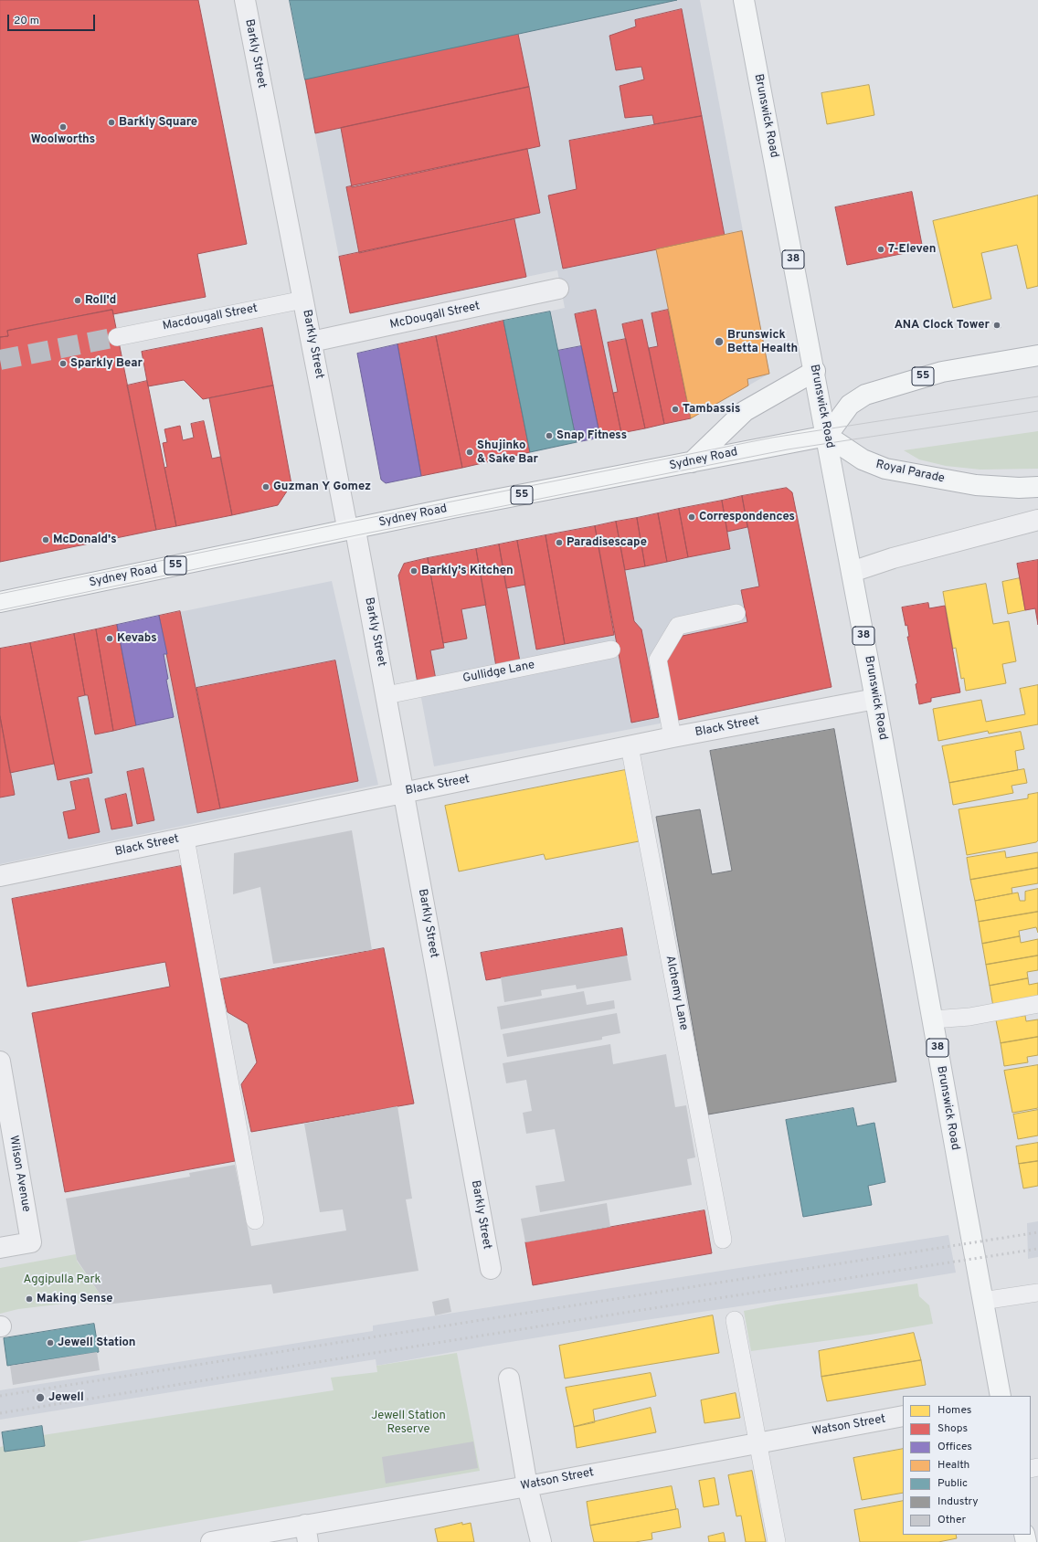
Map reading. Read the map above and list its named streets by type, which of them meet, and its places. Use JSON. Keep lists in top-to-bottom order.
{
  "streets": {
    "main road": [
      "Brunswick Road",
      "38",
      "55",
      "Sydney Road",
      "Royal Parade"
    ],
    "street": [
      "Barkly Street",
      "McDougall Street",
      "Black Street",
      "Wilson Avenue",
      "Watson Street"
    ],
    "lane": ["Macdougall Street", "Gullidge Lane", "Alchemy Lane"]
  },
  "crossings": [
    ["Barkly Street", "McDougall Street"],
    ["Barkly Street", "Macdougall Street"],
    ["Barkly Street", "Sydney Road"],
    ["Barkly Street", "Gullidge Lane"],
    ["Barkly Street", "Black Street"],
    ["Brunswick Road", "55"],
    ["Brunswick Road", "Sydney Road"],
    ["Brunswick Road", "Royal Parade"],
    ["Brunswick Road", "Black Street"],
    ["55", "Sydney Road"],
    ["55", "Royal Parade"],
    ["Sydney Road", "Royal Parade"],
    ["Black Street", "Alchemy Lane"]
  ],
  "parks": ["Aggipulla Park", "Jewell Station Reserve"],
  "places": [
    "Barkly Square",
    "Woolworths",
    "7-Eleven",
    "Roll'd",
    "ANA Clock Tower",
    "Brunswick Betta Health",
    "Sparkly Bear",
    "Tambassis",
    "Snap Fitness",
    "Shujinko & Sake Bar",
    "Guzman Y Gomez",
    "Correspondences",
    "McDonald's",
    "Paradisescape",
    "Barkly's Kitchen",
    "Kevabs",
    "Making Sense",
    "Jewell Station",
    "Jewell"
  ],
  "legend": [
    "Homes",
    "Shops",
    "Offices",
    "Health",
    "Public",
    "Industry",
    "Other"
  ],
  "scale_bar": "20 m"
}
